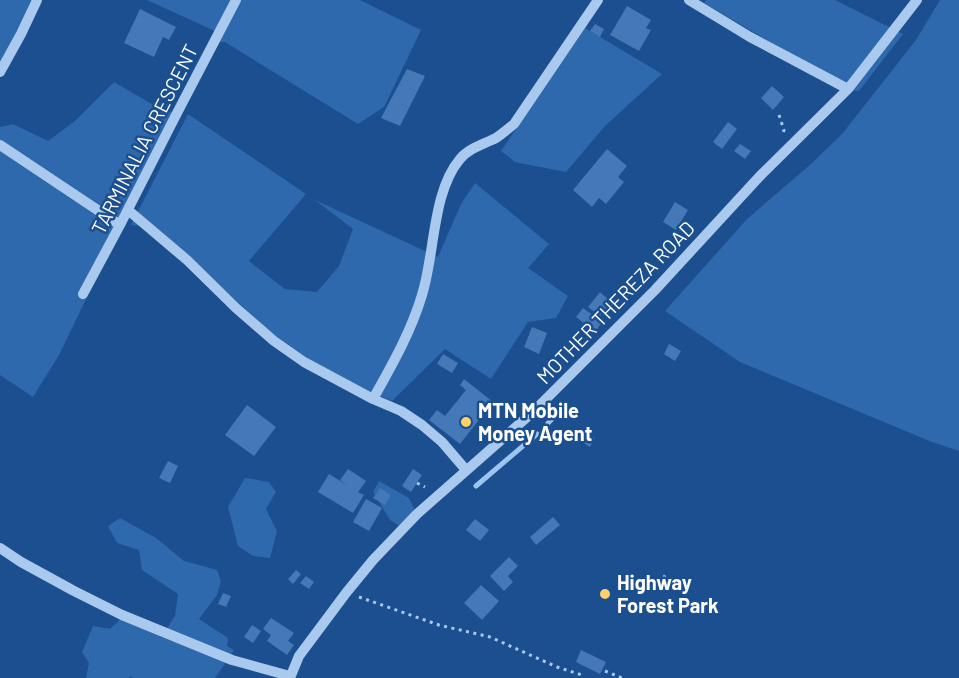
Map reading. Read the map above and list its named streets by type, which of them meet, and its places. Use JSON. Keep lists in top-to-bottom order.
{
  "streets": {
    "street": ["TARMINALIA CRESCENT", "MOTHER THEREZA ROAD"]
  },
  "places": ["MTN Mobile Money Agent", "Highway Forest Park"]
}
